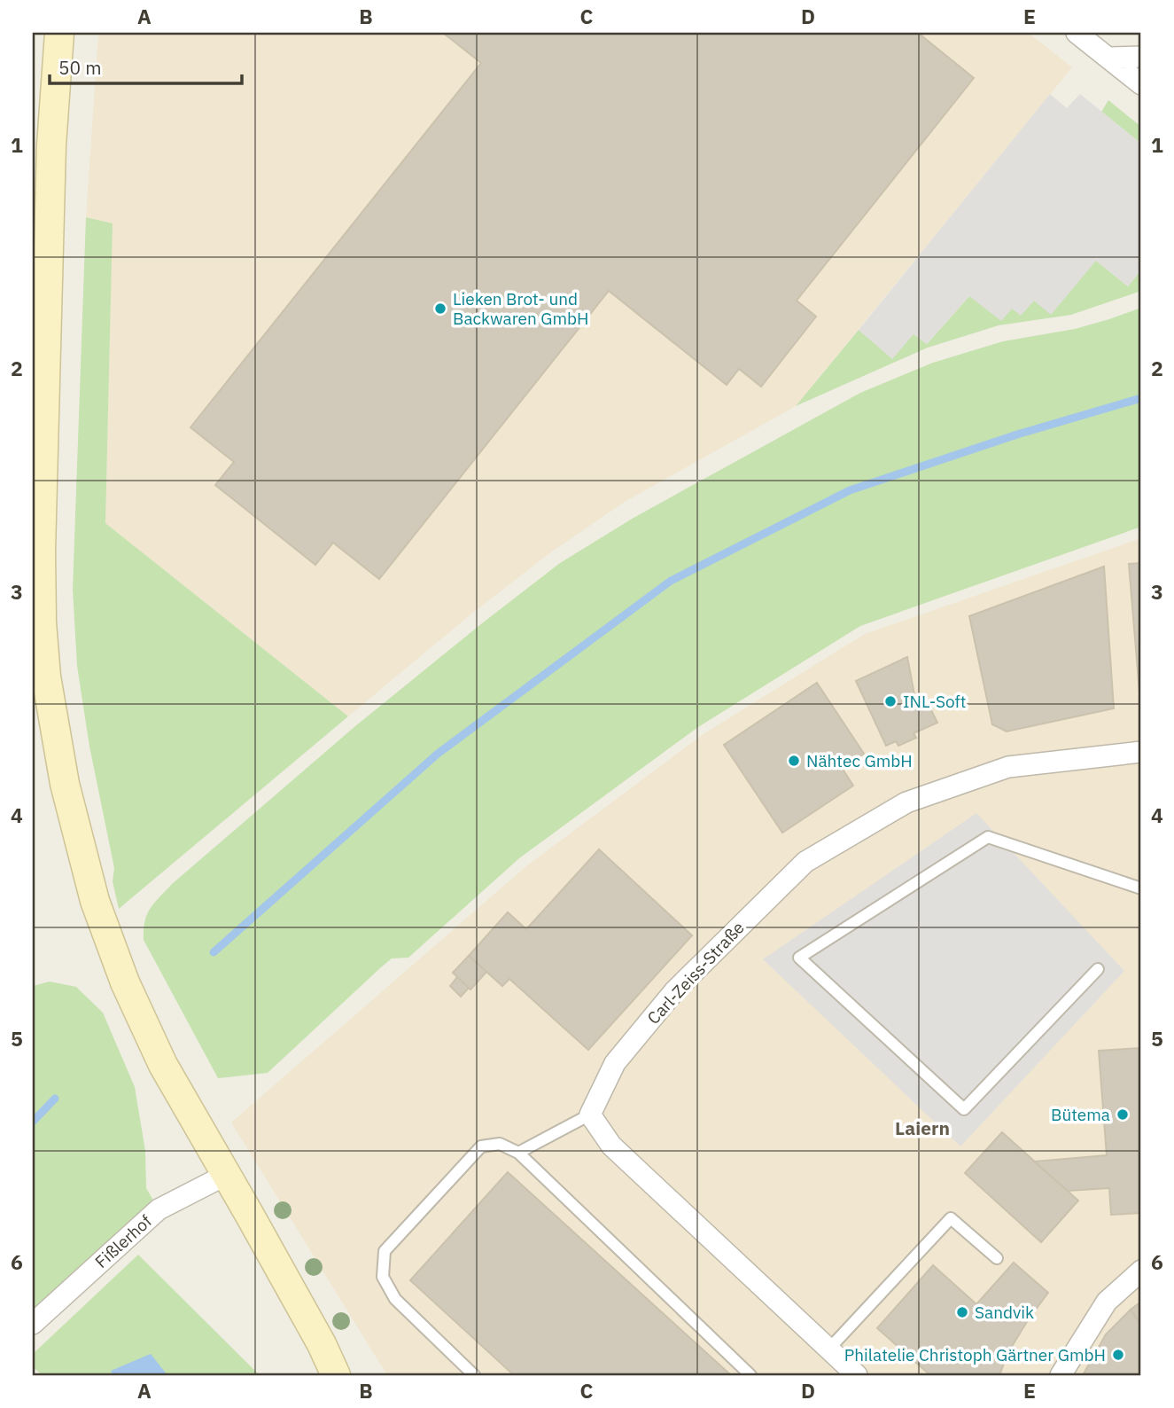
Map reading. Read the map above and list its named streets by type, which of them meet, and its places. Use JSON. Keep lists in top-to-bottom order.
{
  "streets": {
    "street": ["Carl-Zeiss-Straße", "Fißlerhof"]
  },
  "districts": ["Laiern"],
  "places": [
    "Lieken Brot- und Backwaren GmbH",
    "INL-Soft",
    "Nähtec GmbH",
    "Bütema",
    "Sandvik",
    "Philatelie Christoph Gärtner GmbH"
  ],
  "scale_bar": "50 m",
  "grid": {
    "columns": [
      "A",
      "B",
      "C",
      "D",
      "E"
    ],
    "rows": [
      "1",
      "2",
      "3",
      "4",
      "5",
      "6"
    ]
  }
}
